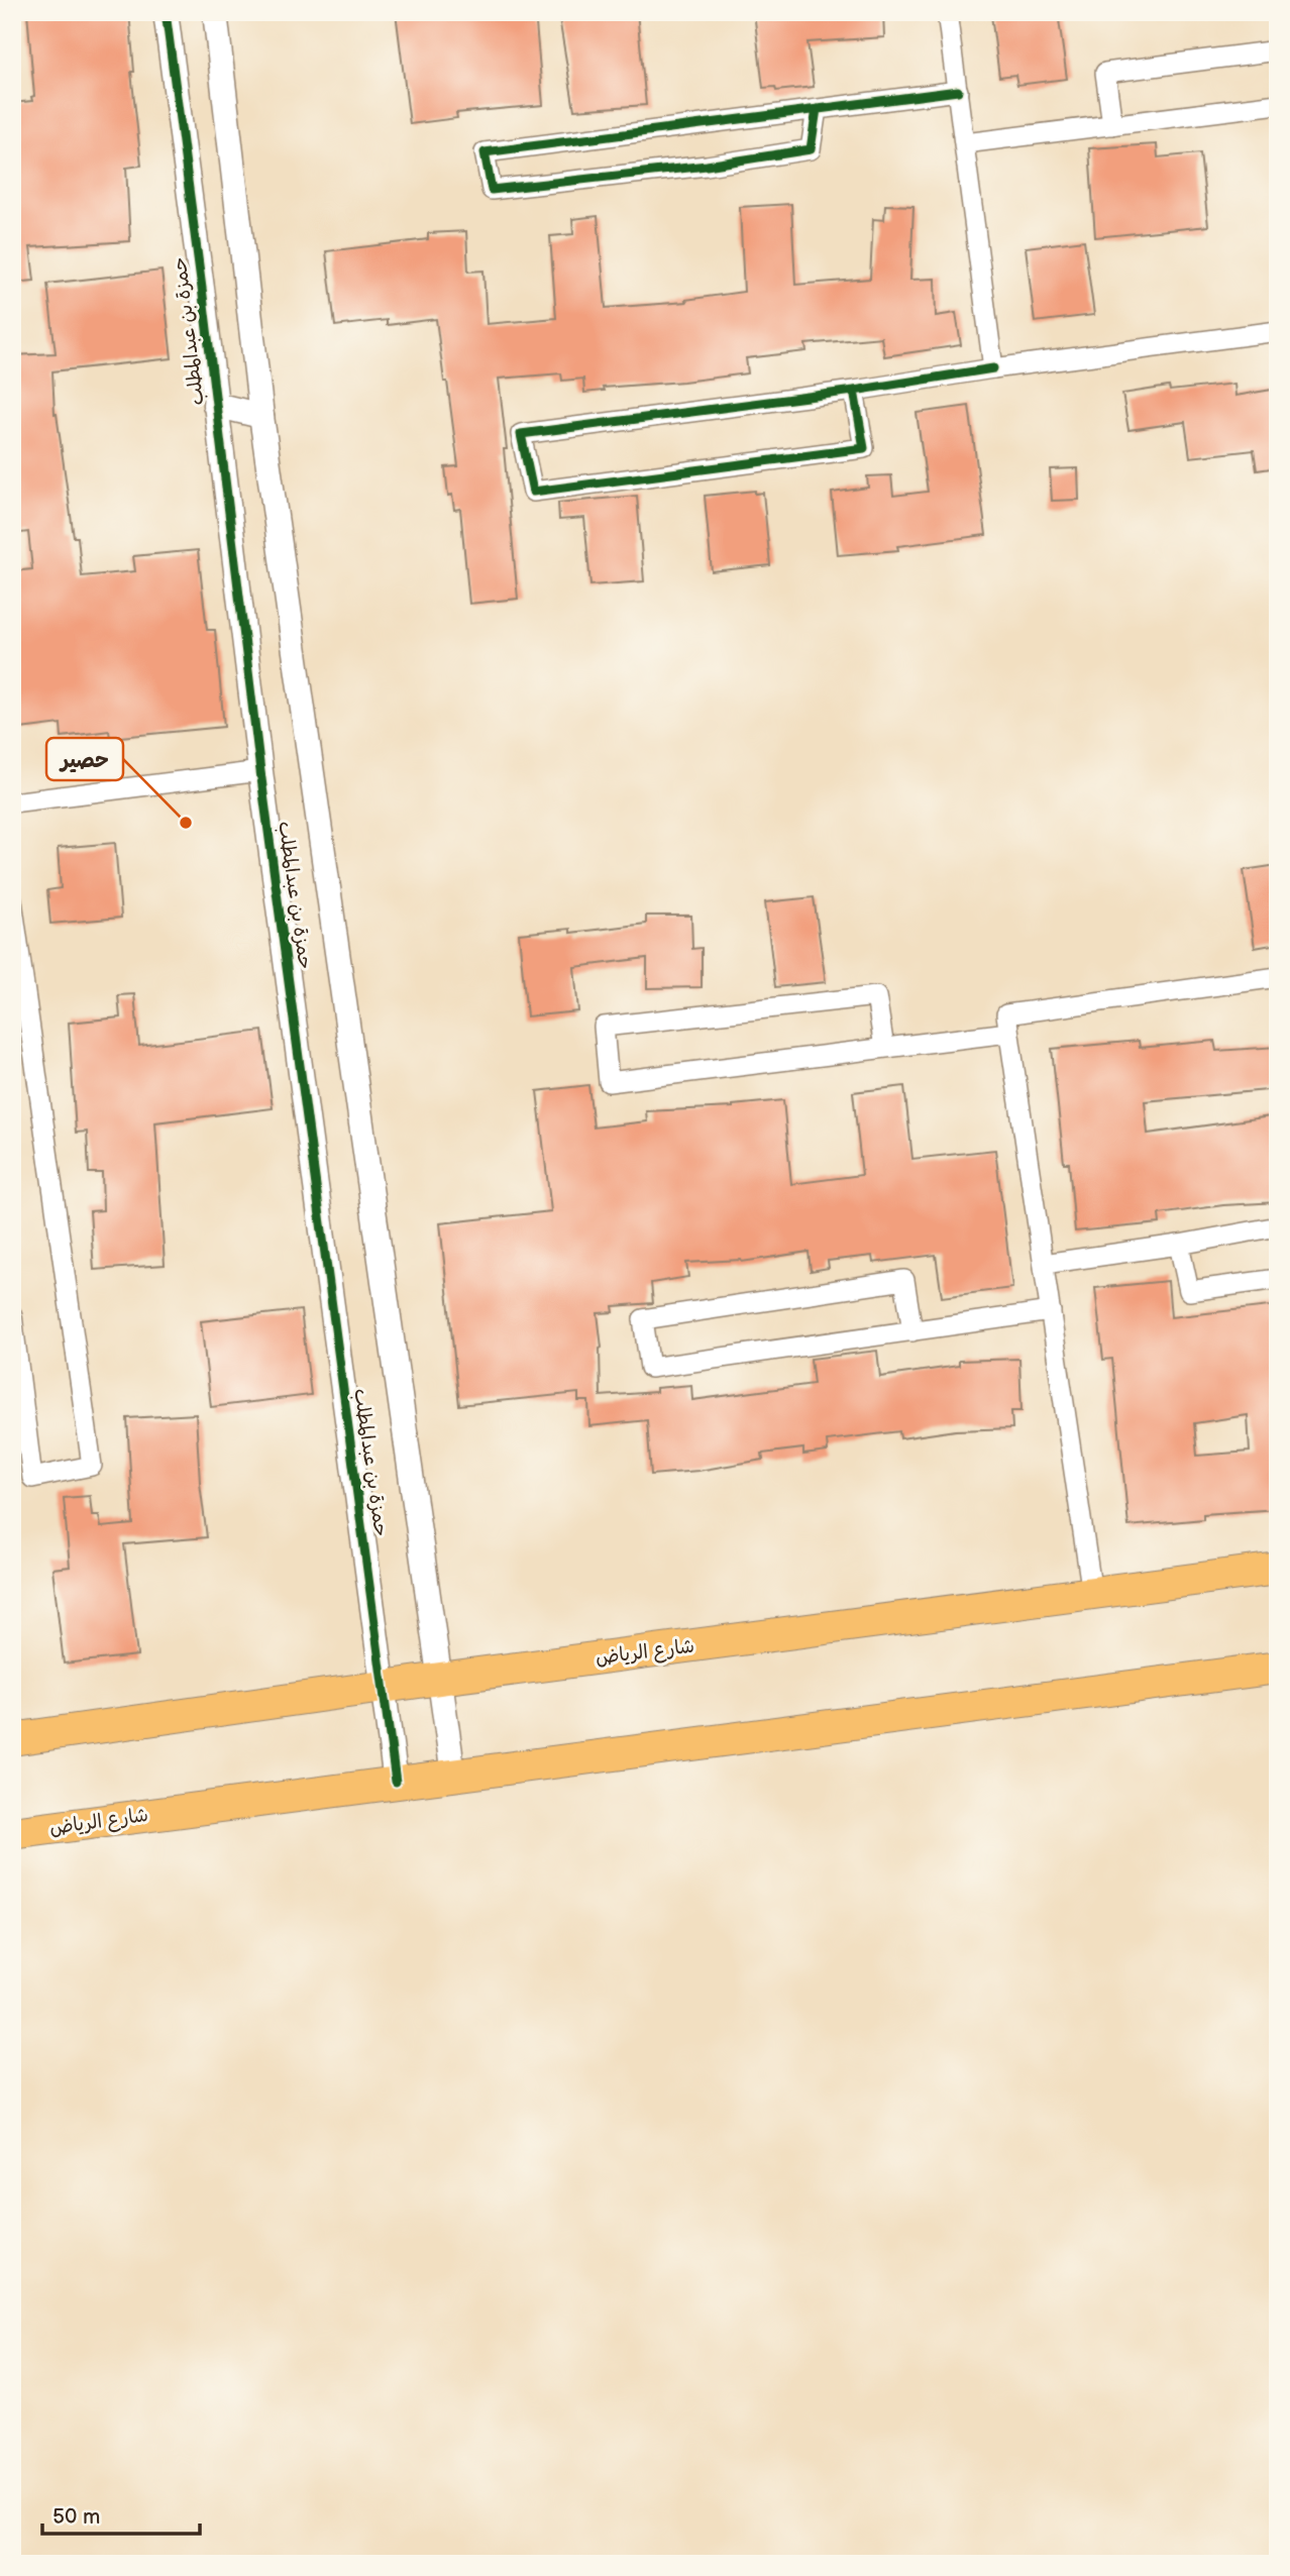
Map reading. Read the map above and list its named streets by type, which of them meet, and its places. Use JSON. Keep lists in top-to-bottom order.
{
  "streets": {
    "main road": ["شارع الرياض"],
    "street": ["حمزة بن عبدالمطلب"]
  },
  "crossings": [
    ["حمزة بن عبدالمطلب", "شارع الرياض"]
  ],
  "places": ["حصير"],
  "scale_bar": "50 m"
}
